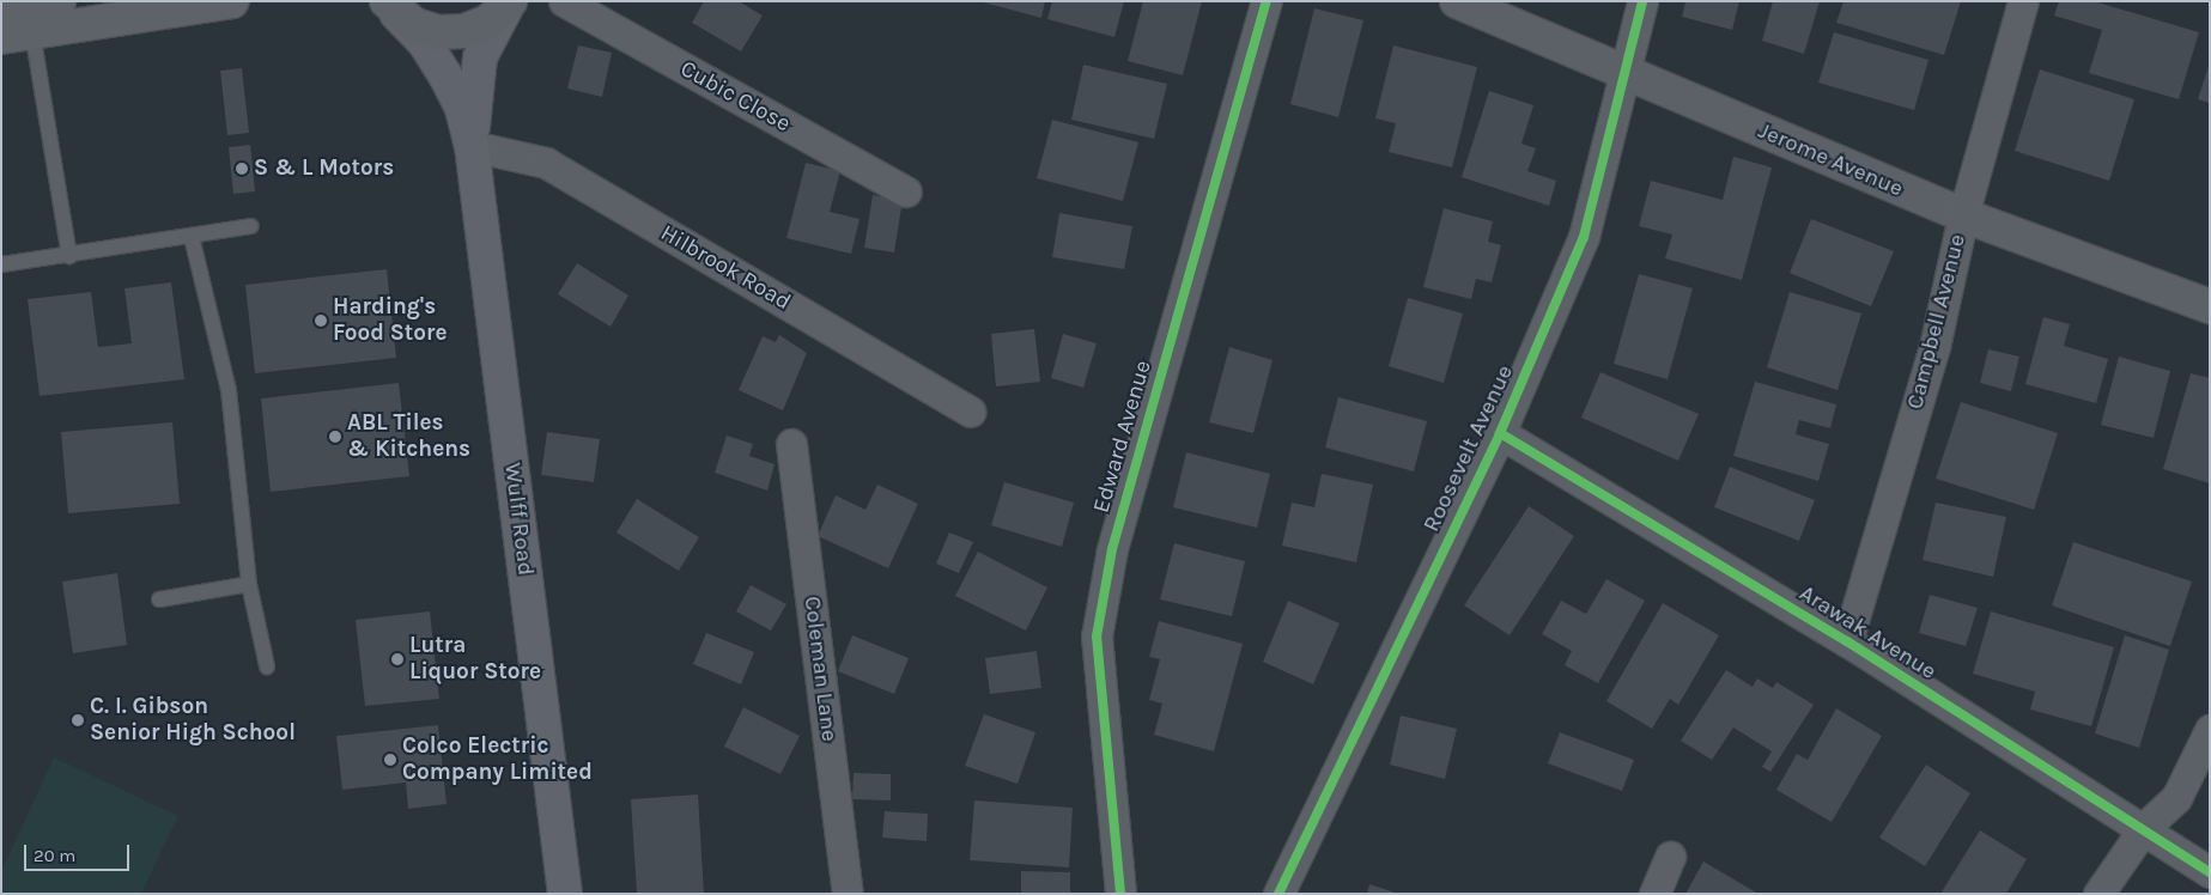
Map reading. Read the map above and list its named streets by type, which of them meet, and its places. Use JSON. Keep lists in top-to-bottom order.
{
  "streets": {
    "main road": ["Wulff Road"],
    "street": [
      "Cubic Close",
      "Jerome Avenue",
      "Hilbrook Road",
      "Campbell Avenue",
      "Edward Avenue",
      "Roosevelt Avenue",
      "Arawak Avenue",
      "Coleman Lane"
    ]
  },
  "crossings": [
    ["Jerome Avenue", "Campbell Avenue"],
    ["Jerome Avenue", "Roosevelt Avenue"],
    ["Hilbrook Road", "Wulff Road"],
    ["Campbell Avenue", "Arawak Avenue"],
    ["Roosevelt Avenue", "Arawak Avenue"]
  ],
  "places": [
    "S & L Motors",
    "Harding's Food Store",
    "ABL Tiles & Kitchens",
    "Lutra Liquor Store",
    "C. I. Gibson Senior High School",
    "Colco Electric Company Limited"
  ],
  "scale_bar": "20 m"
}
